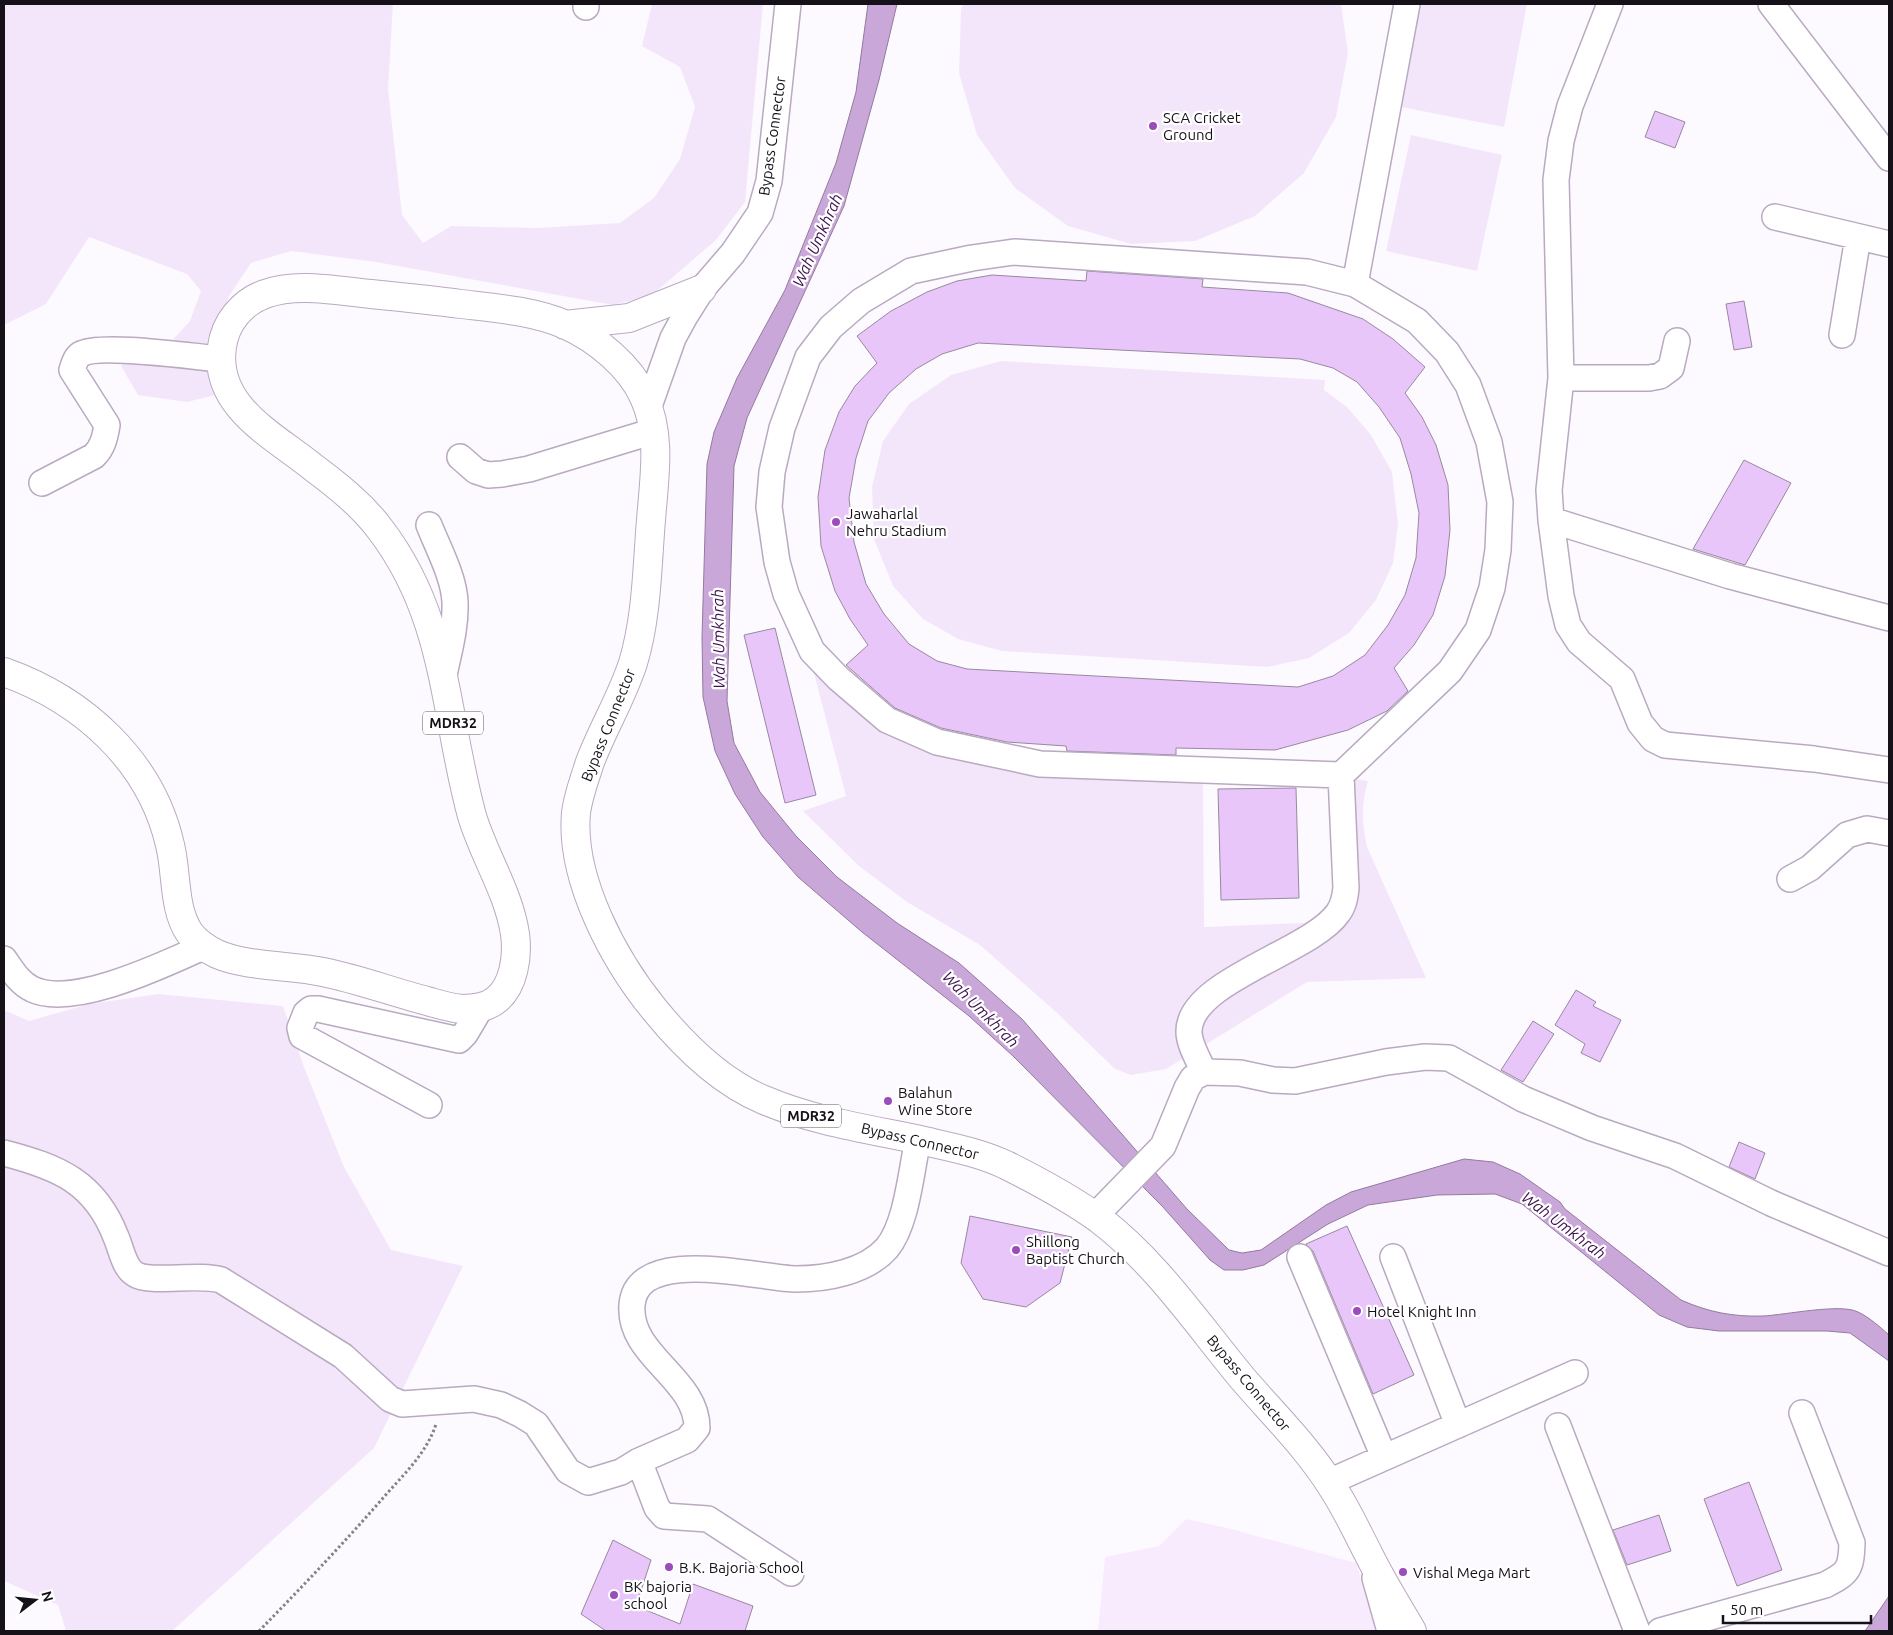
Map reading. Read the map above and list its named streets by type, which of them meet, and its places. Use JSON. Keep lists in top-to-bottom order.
{
  "streets": {
    "main road": ["Bypass Connector", "MDR32"]
  },
  "crossings": [
    ["Bypass Connector", "MDR32"]
  ],
  "water": ["Wah Umkhrah"],
  "places": [
    "SCA Cricket Ground",
    "Jawaharlal Nehru Stadium",
    "Balahun Wine Store",
    "Shillong Baptist Church",
    "Hotel Knight Inn",
    "B.K. Bajoria School",
    "Vishal Mega Mart",
    "BK bajoria school"
  ],
  "scale_bar": "50 m",
  "north": "right"
}
